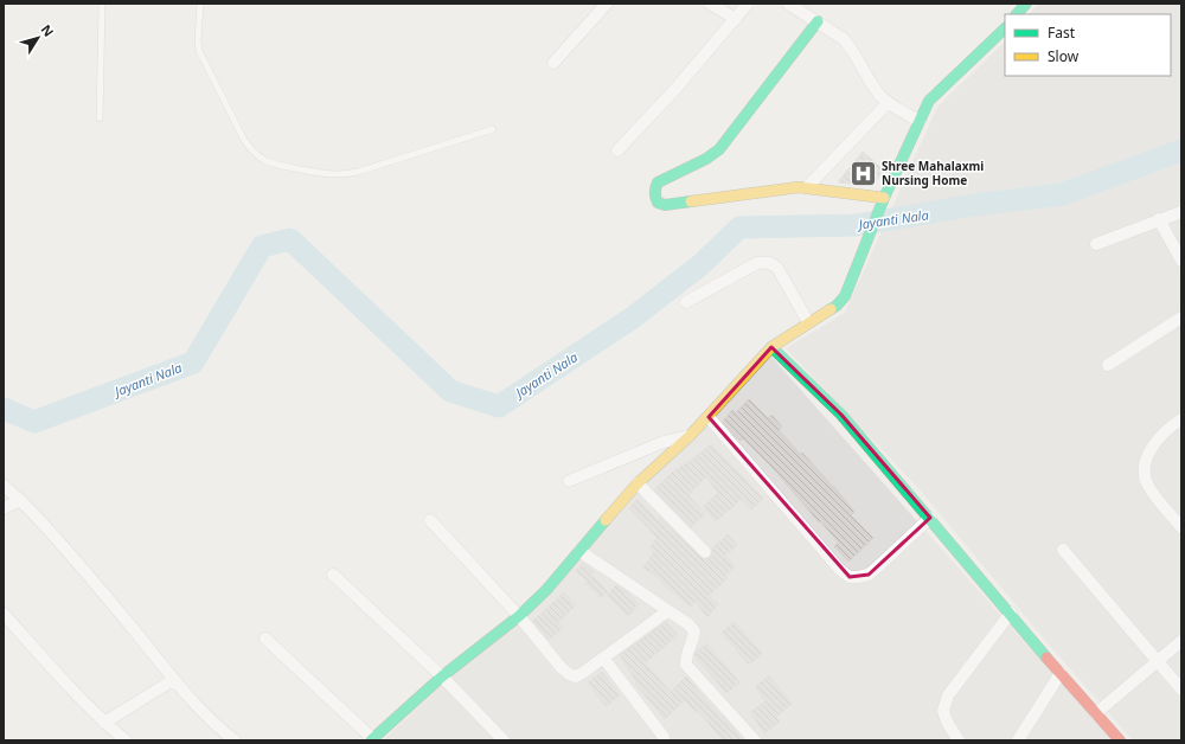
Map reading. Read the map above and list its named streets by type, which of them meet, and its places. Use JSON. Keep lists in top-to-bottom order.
{
  "water": ["Jayanti Nala"],
  "places": {
    "hospital": ["Shree Mahalaxmi Nursing Home"]
  },
  "legend": ["Fast", "Slow"],
  "north": "top right"
}
